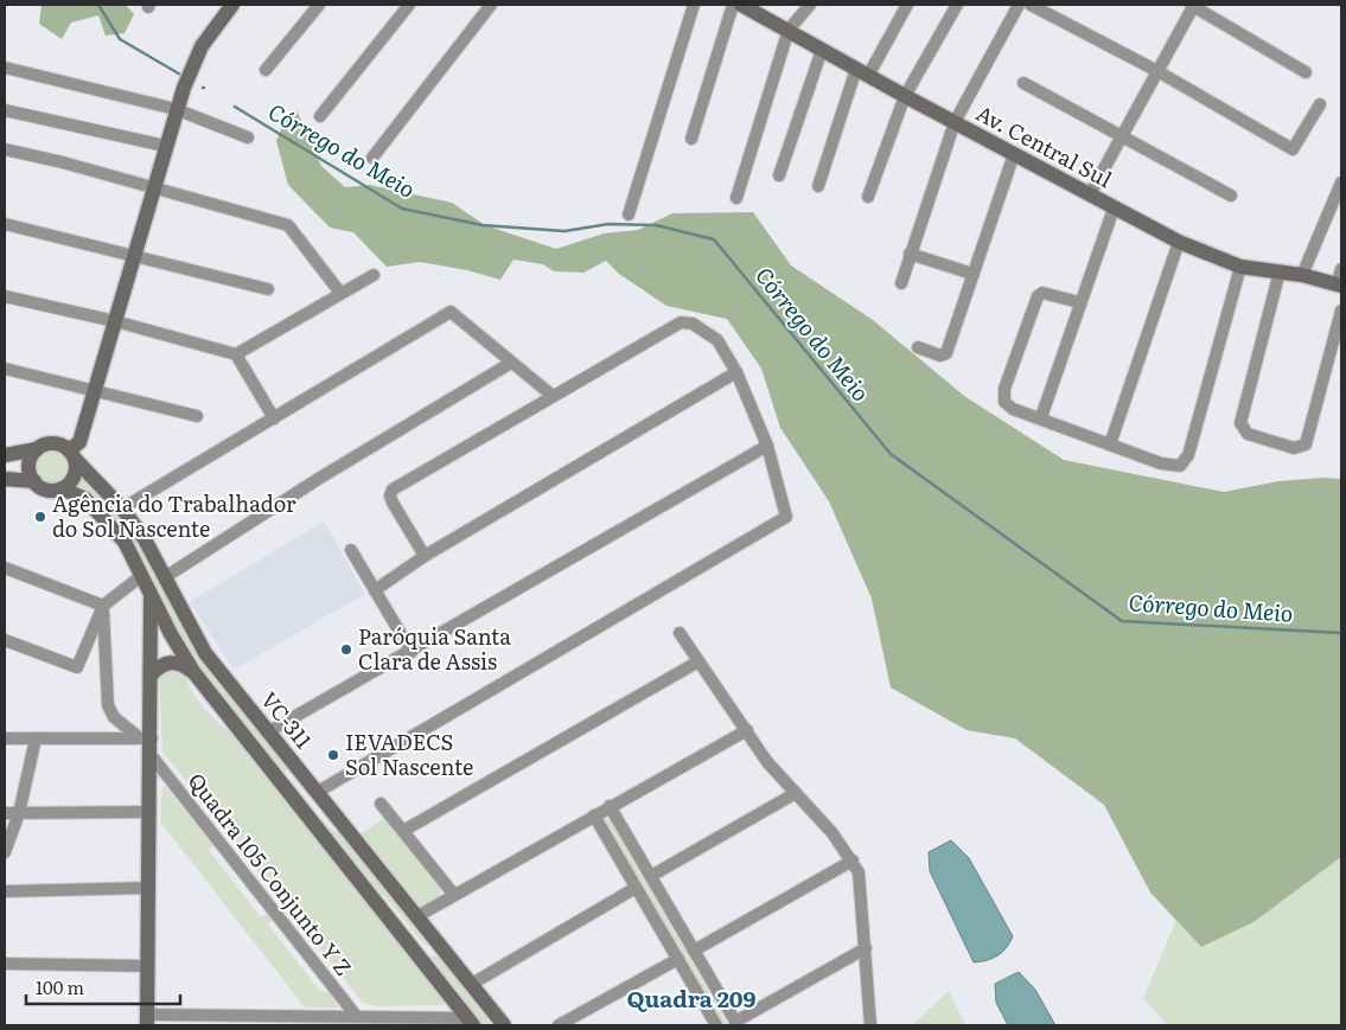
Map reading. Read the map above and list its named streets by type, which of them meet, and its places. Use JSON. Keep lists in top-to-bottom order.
{
  "streets": {
    "main road": ["Av. Central Sul", "VC-311"],
    "street": ["Quadra 105 Conjunto Y Z"]
  },
  "districts": ["Quadra 209"],
  "water": ["Córrego do Meio"],
  "places": ["Agência do Trabalhador do Sol Nascente", "Paróquia Santa Clara de Assis", "IEVADECS Sol Nascente"],
  "scale_bar": "100 m"
}
